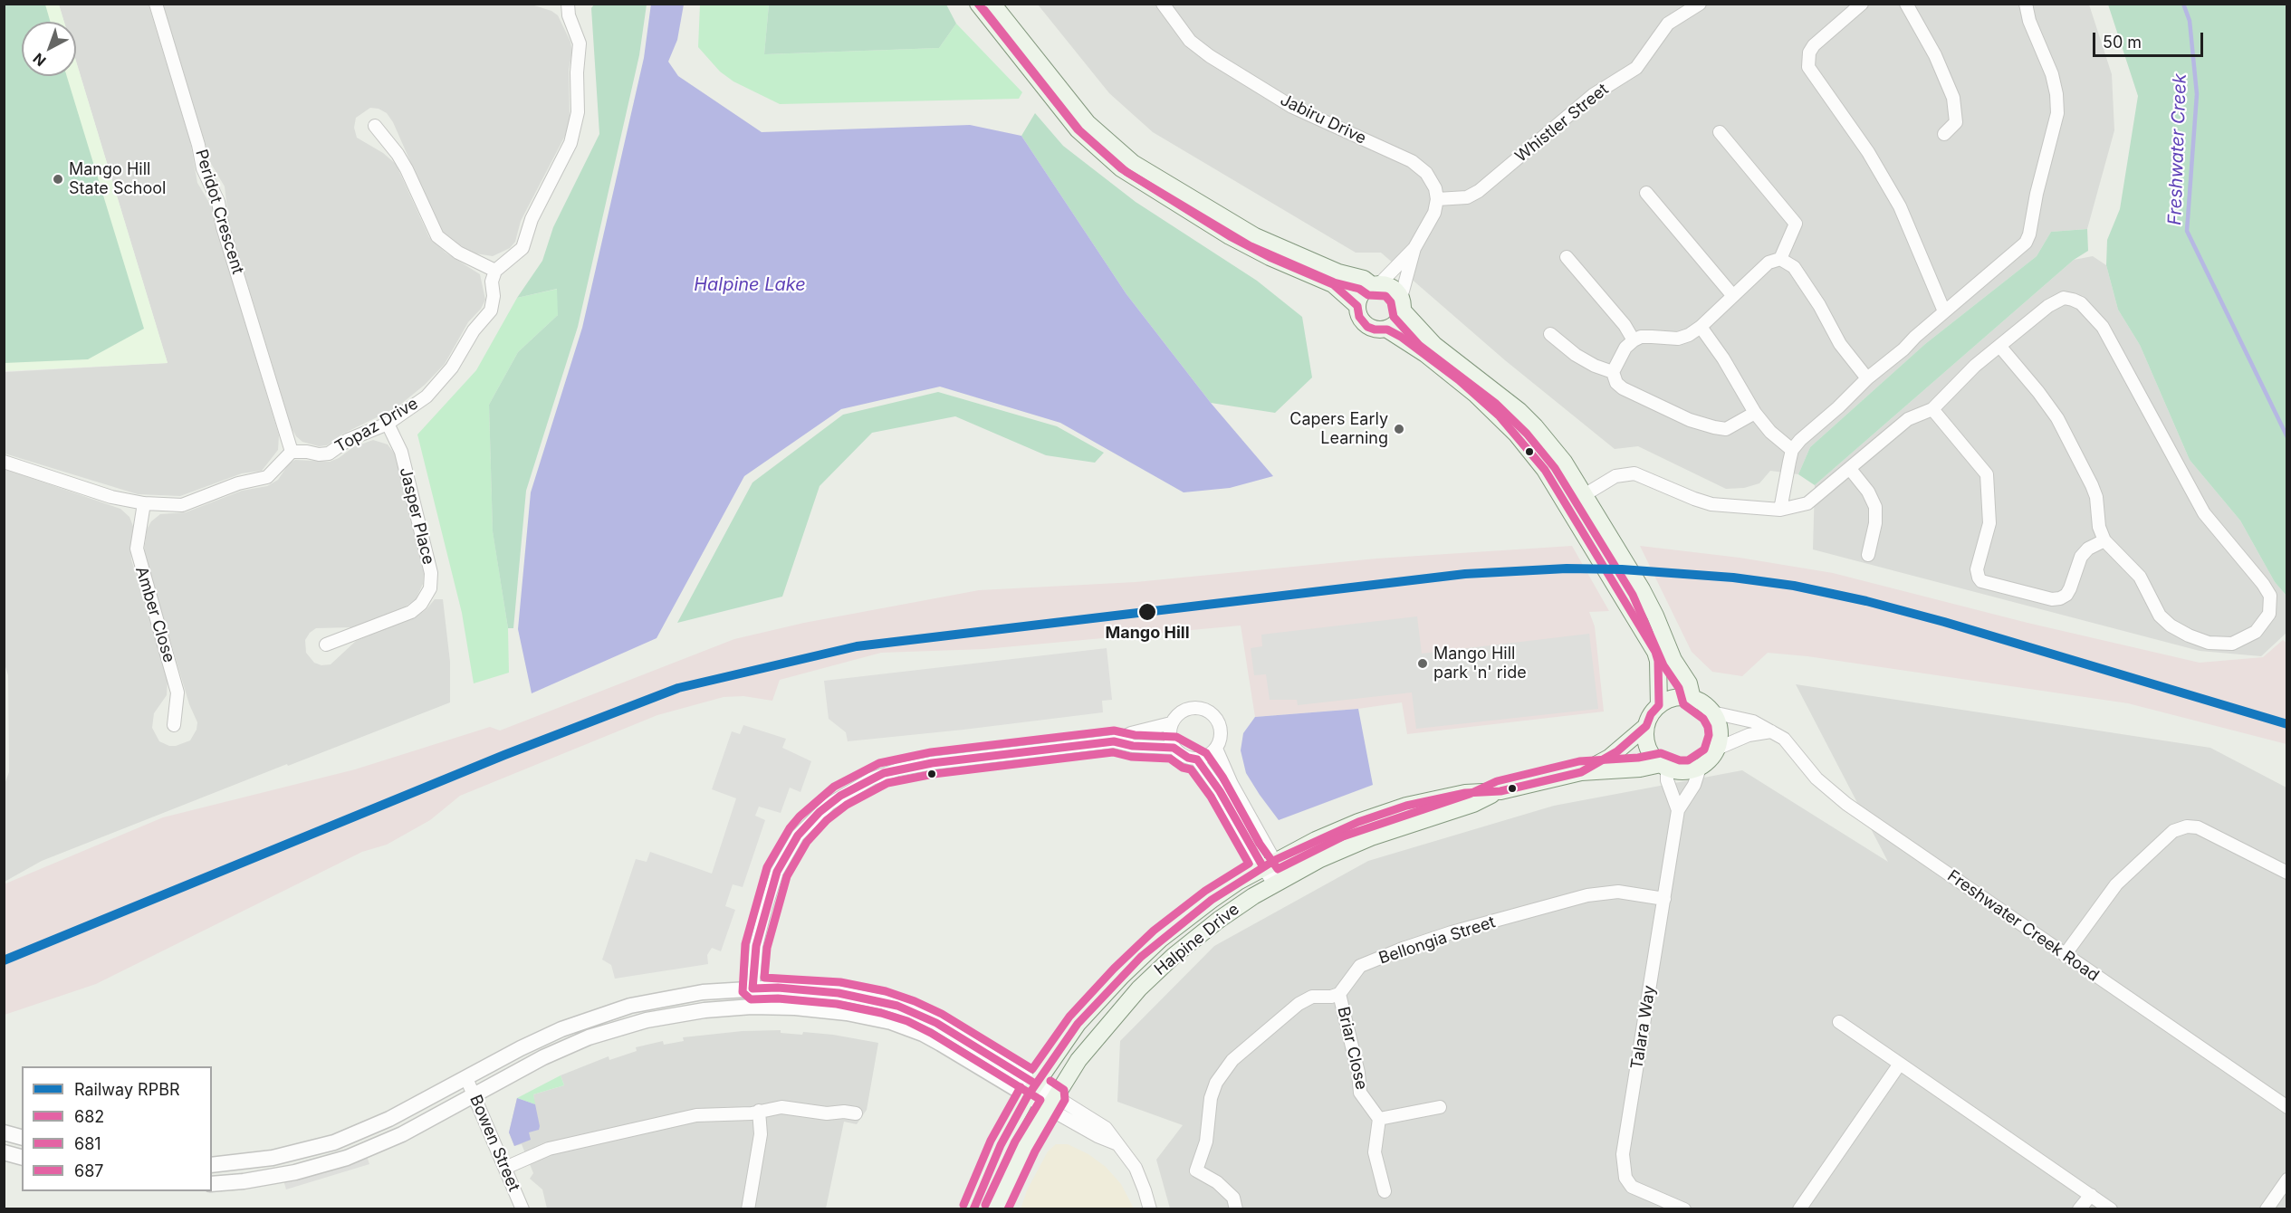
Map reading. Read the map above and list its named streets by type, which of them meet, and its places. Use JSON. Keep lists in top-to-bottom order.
{
  "streets": {
    "main road": ["Halpine Drive"],
    "street": [
      "Jabiru Drive",
      "Whistler Street",
      "Peridot Crescent",
      "Topaz Drive",
      "Jasper Place",
      "Amber Close",
      "Freshwater Creek Road",
      "Bellongia Street",
      "Talara Way",
      "Briar Close",
      "Bowen Street"
    ]
  },
  "crossings": [
    ["Jabiru Drive", "Whistler Street"],
    ["Peridot Crescent", "Topaz Drive"],
    ["Topaz Drive", "Jasper Place"],
    ["Freshwater Creek Road", "Halpine Drive"],
    ["Freshwater Creek Road", "Talara Way"],
    ["Halpine Drive", "Talara Way"],
    ["Bellongia Street", "Talara Way"],
    ["Bellongia Street", "Briar Close"]
  ],
  "water": ["Freshwater Creek", "Halpine Lake"],
  "places": [
    "Mango Hill State School",
    "Capers Early Learning",
    "Mango Hill",
    "Mango Hill park 'n' ride"
  ],
  "lines": [
    "transit line 682",
    "transit line 681",
    "rail line RPBR",
    "transit line 687"
  ],
  "legend": [
    "Railway RPBR",
    "682",
    "681",
    "687"
  ],
  "scale_bar": "50 m",
  "north": "bottom left"
}
